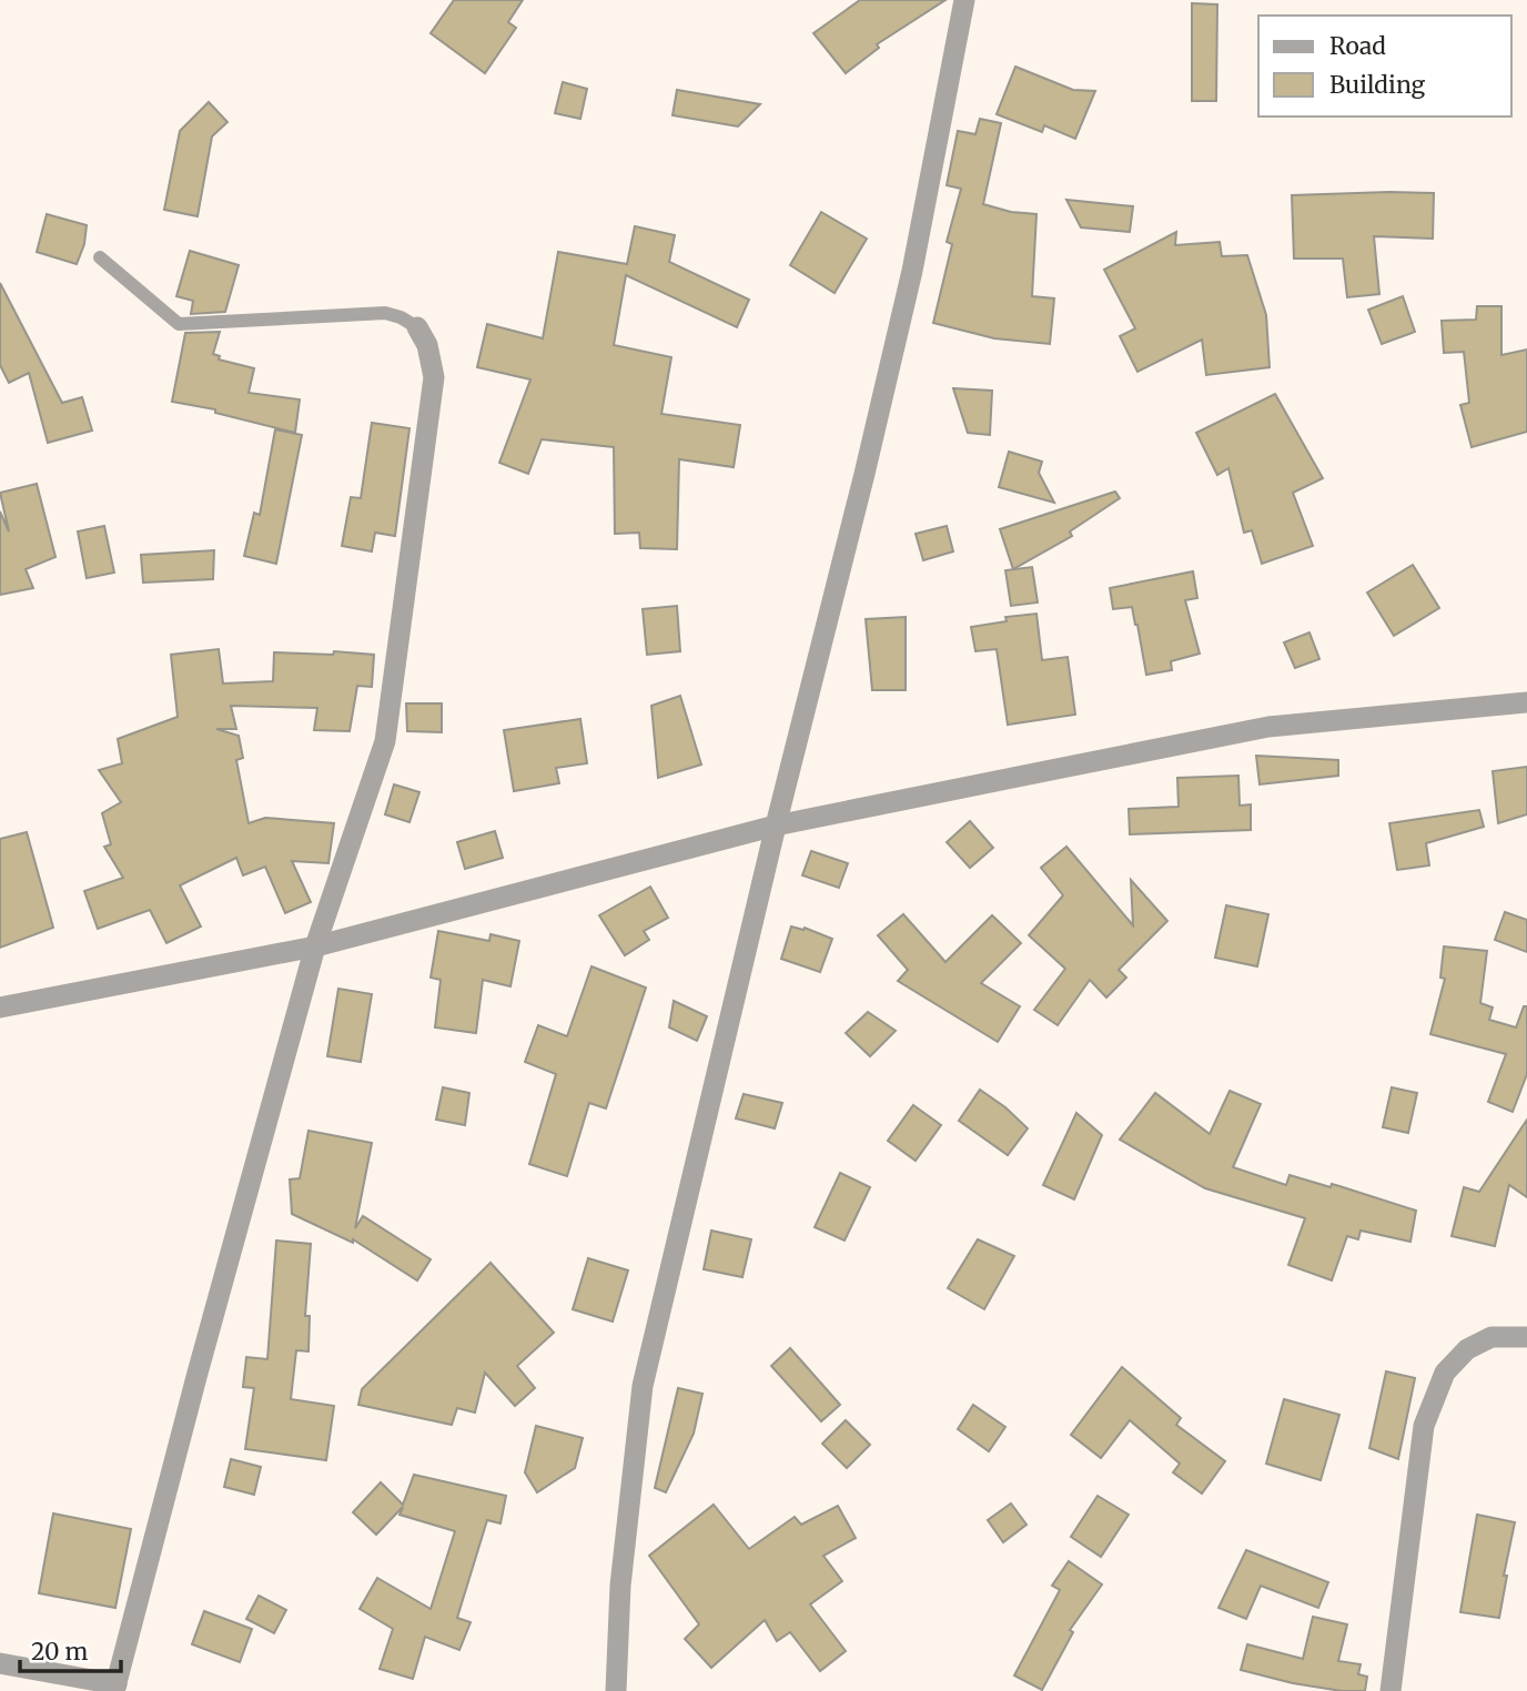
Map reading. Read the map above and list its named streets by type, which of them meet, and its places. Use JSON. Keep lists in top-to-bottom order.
{
  "legend": ["Road", "Building"],
  "scale_bar": "20 m"
}
